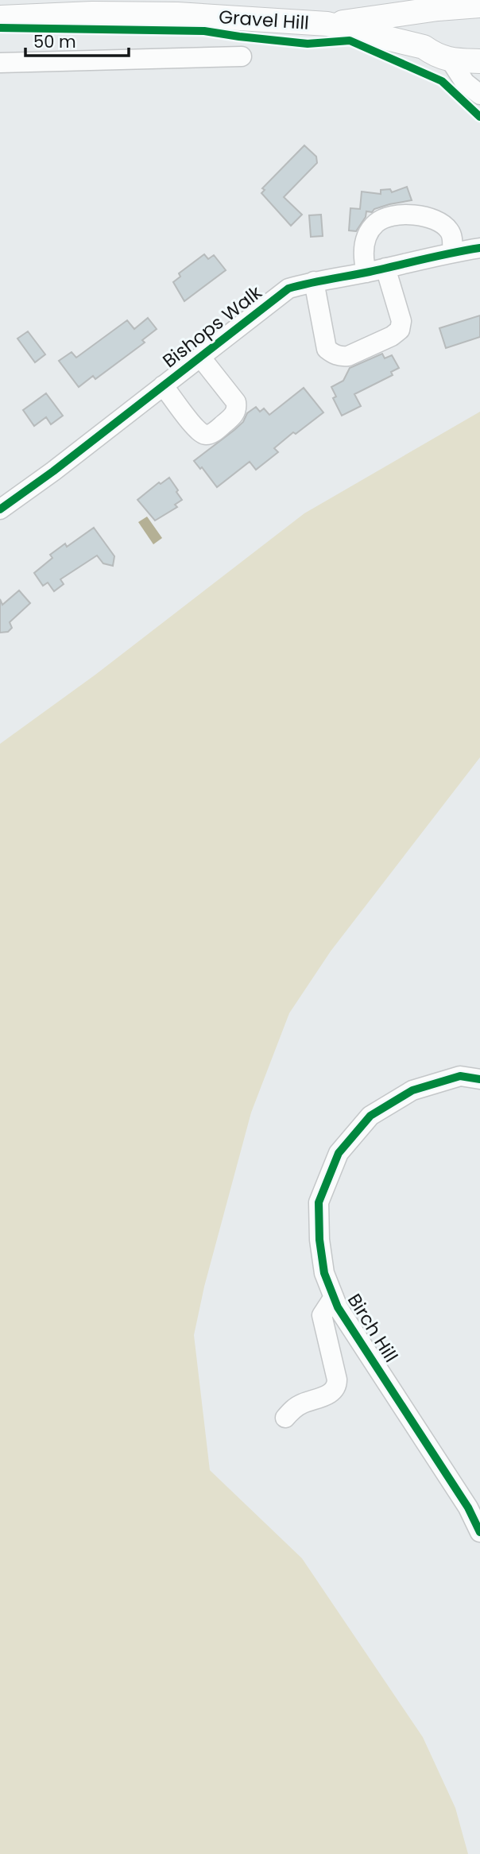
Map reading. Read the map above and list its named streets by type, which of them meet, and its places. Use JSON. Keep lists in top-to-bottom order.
{
  "streets": {
    "main road": ["Gravel Hill"],
    "street": ["Bishops Walk", "Birch Hill"]
  },
  "scale_bar": "50 m"
}
